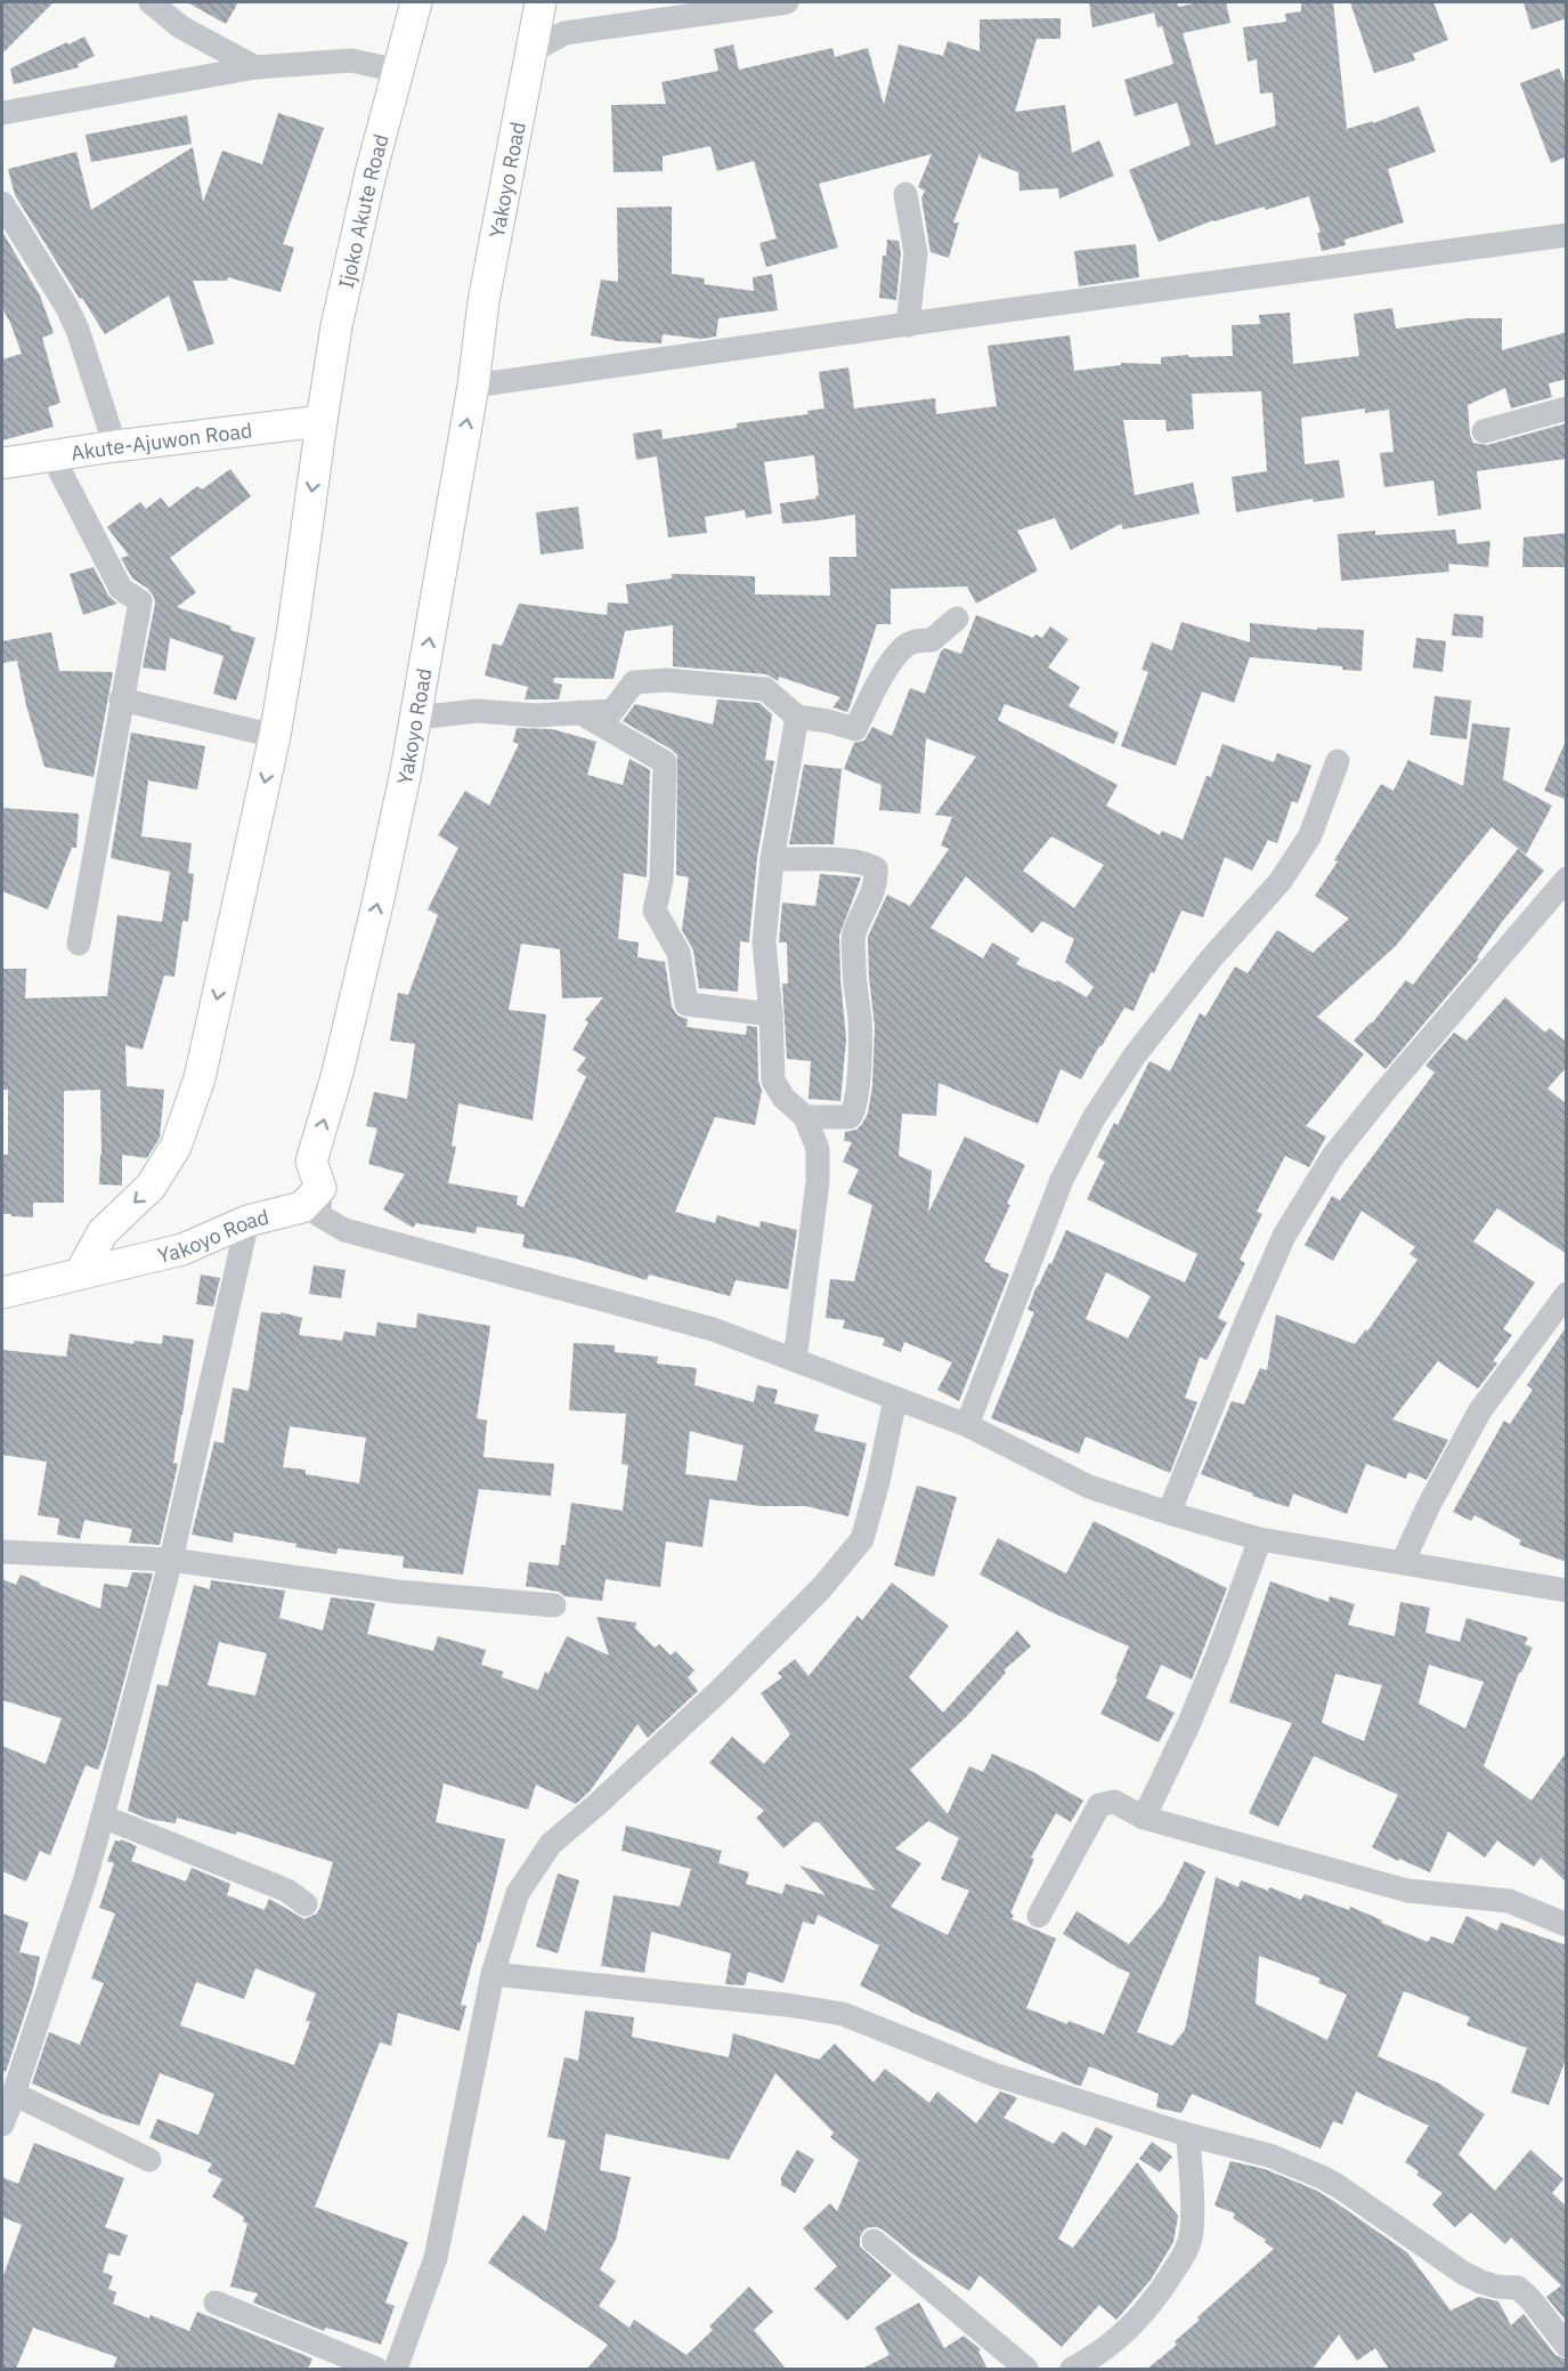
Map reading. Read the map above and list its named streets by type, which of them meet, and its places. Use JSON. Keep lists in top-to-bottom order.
{
  "streets": {
    "main road": ["Yakoyo Road", "Ijoko Akute Road", "Akute-Ajuwon Road"]
  },
  "crossings": [
    ["Ijoko Akute Road", "Akute-Ajuwon Road"]
  ]
}
